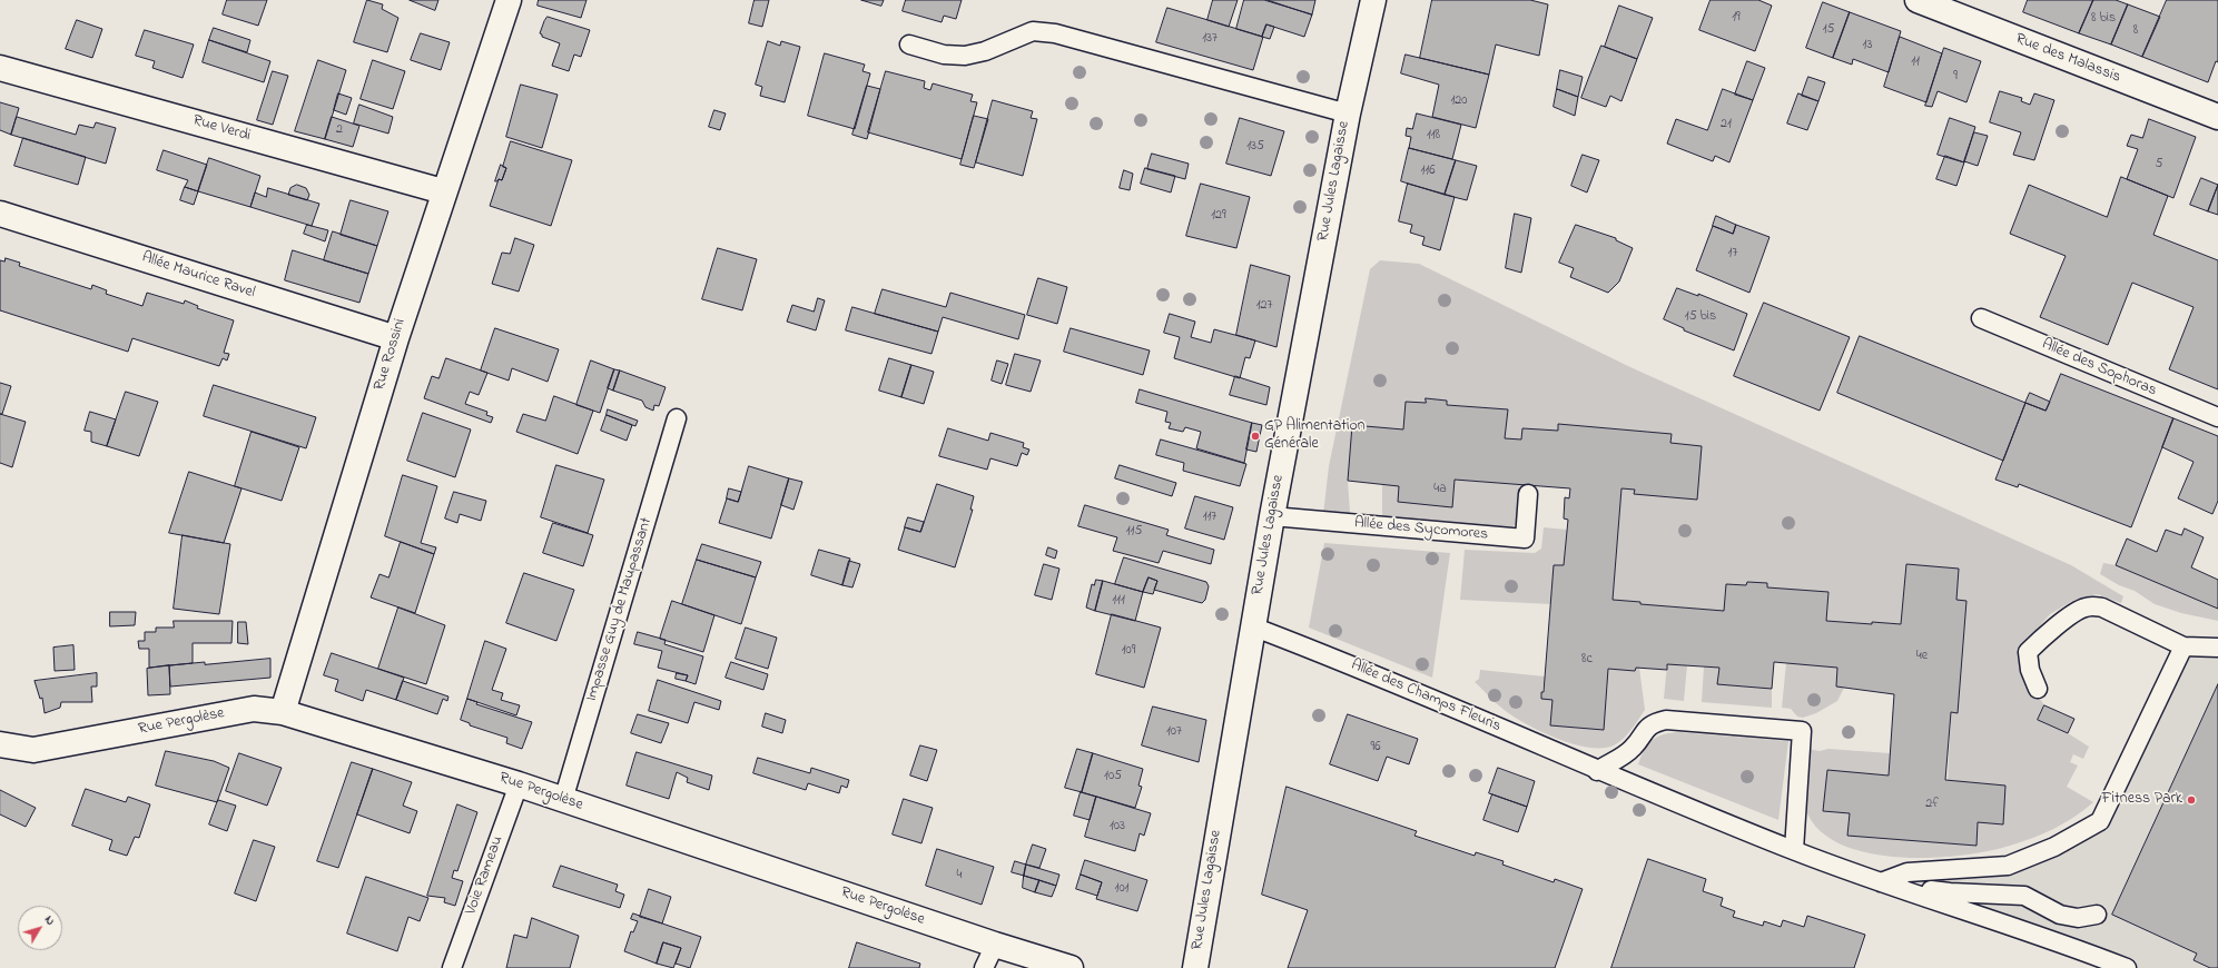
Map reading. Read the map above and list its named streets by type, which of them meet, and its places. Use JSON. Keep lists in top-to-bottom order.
{
  "streets": {
    "street": [
      "Rue des Malassis",
      "Rue Verdi",
      "Rue Jules Lagaisse",
      "Allée Maurice Ravel",
      "Rue Rossini",
      "Rue Pergolèse"
    ],
    "lane": [
      "Allée des Sophoras",
      "Allée des Sycomores",
      "Impasse Guy de Maupassant",
      "Allée des Champs Fleuris",
      "Voie Rameau"
    ]
  },
  "crossings": [
    ["Rue Verdi", "Rue Rossini"],
    ["Rue Jules Lagaisse", "Allée des Sycomores"],
    ["Rue Jules Lagaisse", "Allée des Champs Fleuris"],
    ["Allée Maurice Ravel", "Rue Rossini"],
    ["Rue Rossini", "Rue Pergolèse"],
    ["Impasse Guy de Maupassant", "Rue Pergolèse"],
    ["Rue Pergolèse", "Voie Rameau"]
  ],
  "places": ["GP Alimentation Générale", "Fitness Park"],
  "house_numbers": [
    "19",
    "8 bis",
    "15",
    "8",
    "137",
    "13",
    "11",
    "9",
    "120",
    "21",
    "2",
    "118",
    "135",
    "5",
    "116",
    "129",
    "17",
    "127",
    "15 bis",
    "4a",
    "117",
    "115",
    "111",
    "109",
    "4e",
    "8c",
    "107",
    "96",
    "105",
    "2f",
    "103",
    "4",
    "101"
  ],
  "north": "top right"
}
